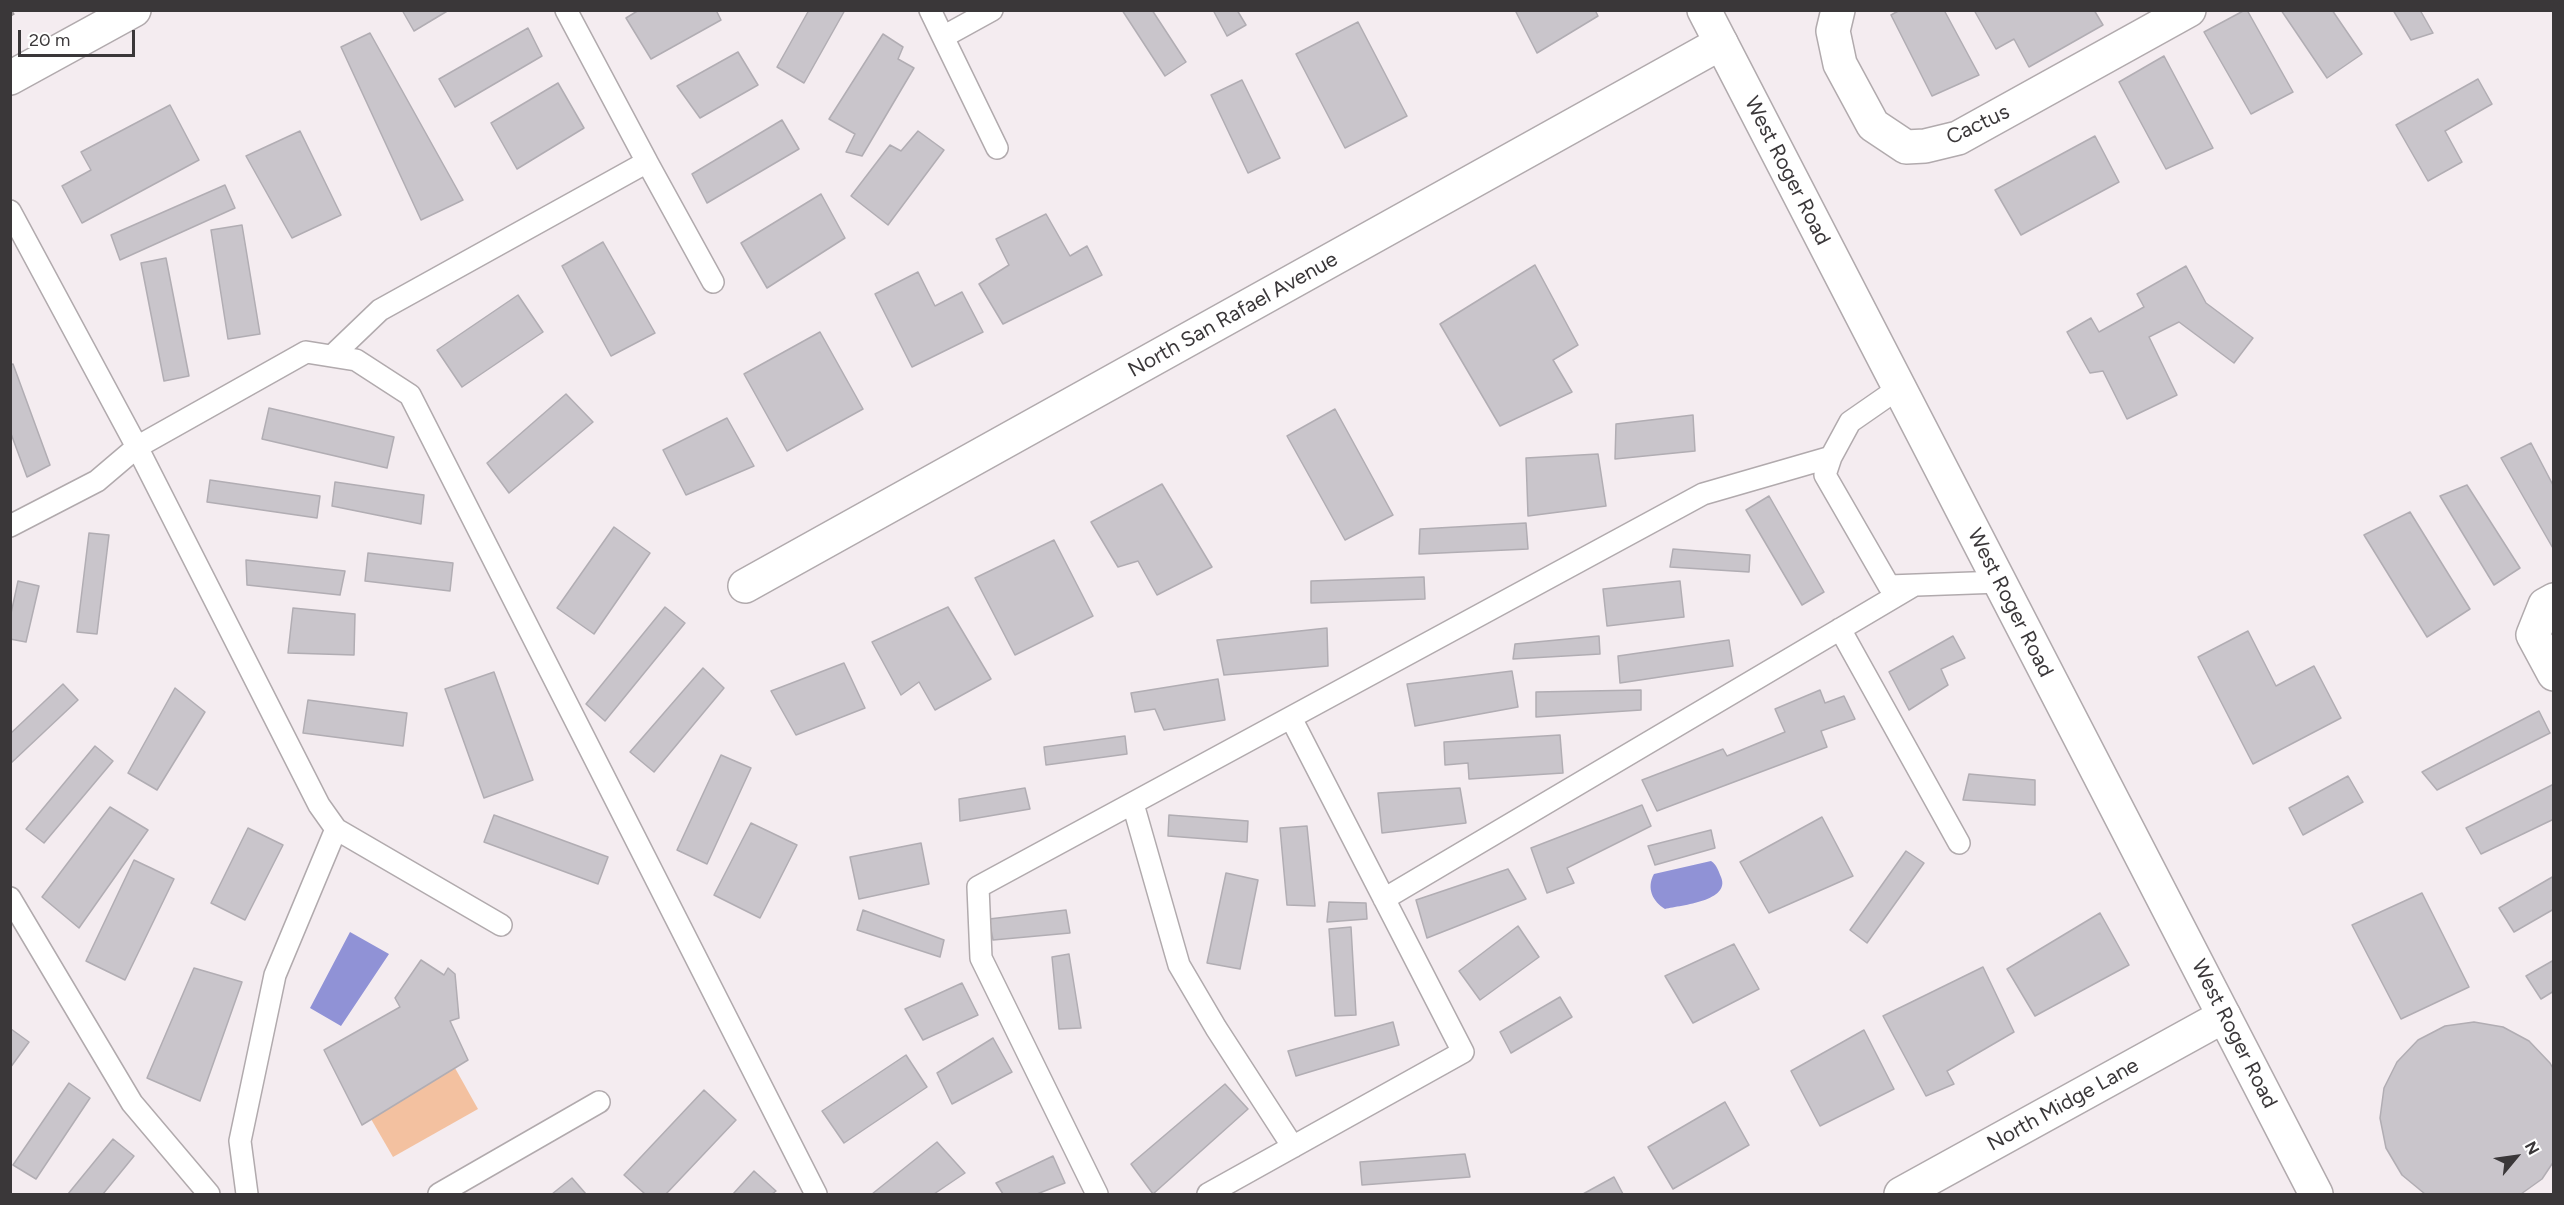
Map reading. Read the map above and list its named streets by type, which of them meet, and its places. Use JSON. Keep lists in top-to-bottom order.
{
  "streets": {
    "street": [
      "Cactus",
      "West Roger Road",
      "North San Rafael Avenue",
      "North Midge Lane"
    ]
  },
  "crossings": [
    ["West Roger Road", "North San Rafael Avenue"],
    ["West Roger Road", "North Midge Lane"]
  ],
  "scale_bar": "20 m",
  "north": "top right"
}
